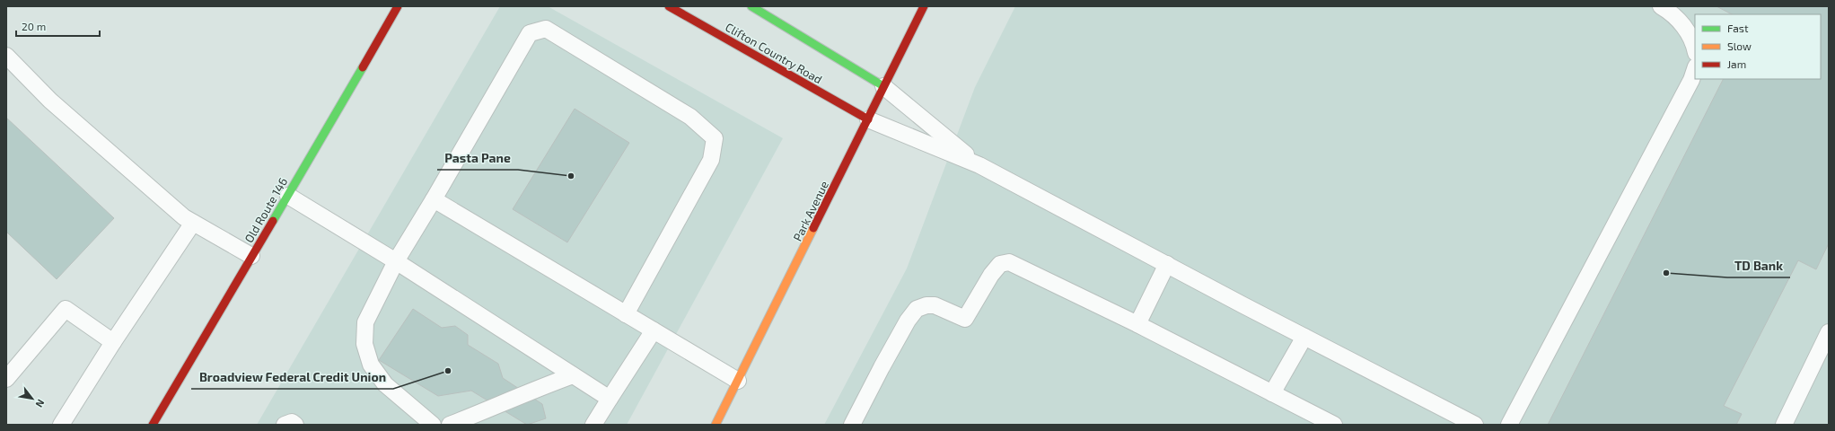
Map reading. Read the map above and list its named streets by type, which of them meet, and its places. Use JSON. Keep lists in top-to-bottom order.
{
  "streets": {
    "street": ["Clifton Country Road", "Old Route 146", "Park Avenue"]
  },
  "crossings": [
    ["Clifton Country Road", "Park Avenue"]
  ],
  "places": ["Pasta Pane", "TD Bank", "Broadview Federal Credit Union"],
  "legend": ["Fast", "Slow", "Jam"],
  "scale_bar": "20 m",
  "north": "bottom right"
}
